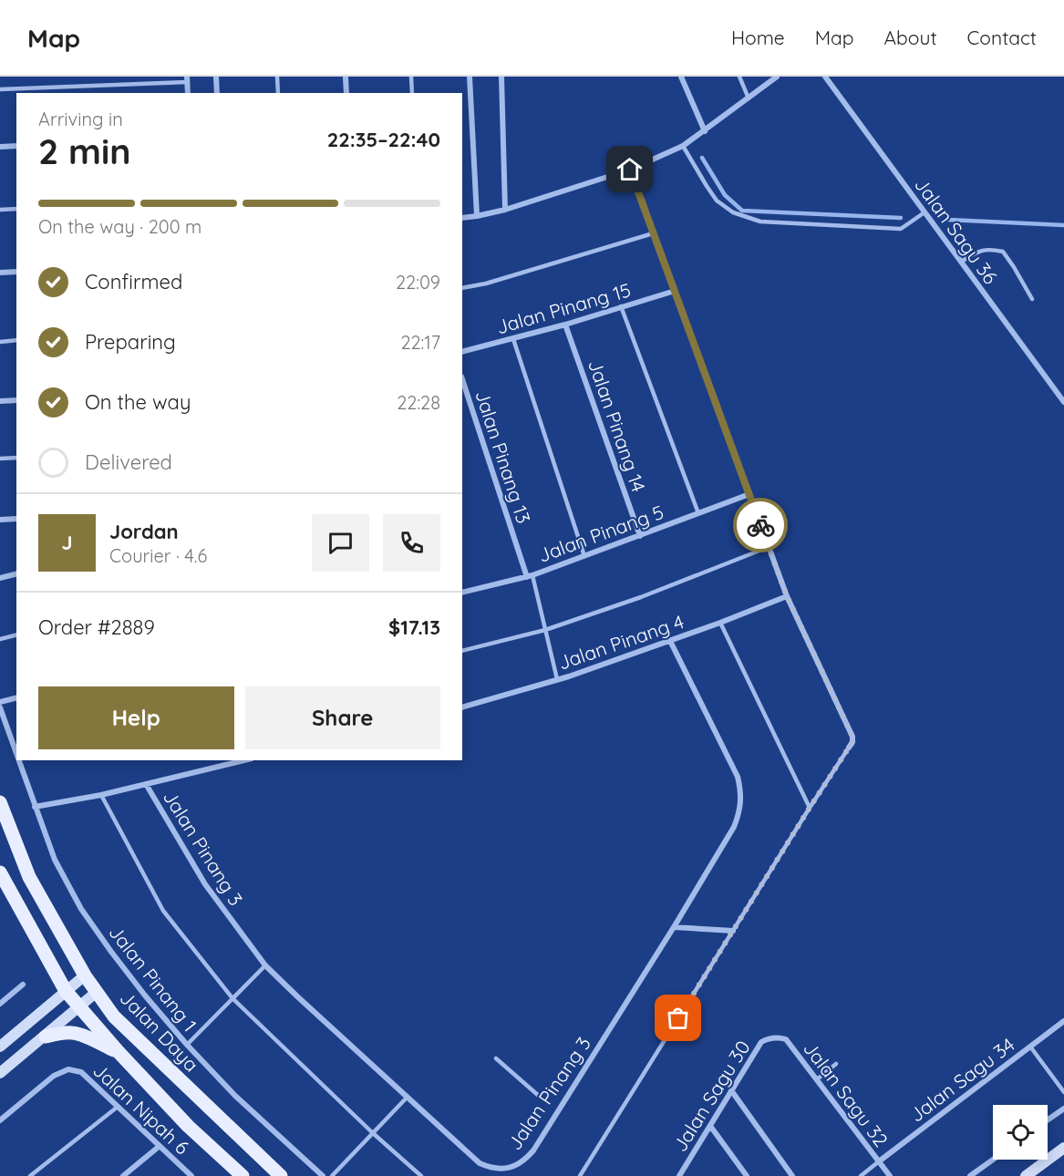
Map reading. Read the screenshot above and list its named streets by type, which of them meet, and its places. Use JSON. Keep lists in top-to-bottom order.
{
  "streets": {
    "main road": ["Jalan Daya"],
    "street": [
      "Jalan Sagu 36",
      "Jalan Pinang 15",
      "Jalan Pinang 14",
      "Jalan Pinang 13",
      "Jalan Pinang 5",
      "Jalan Pinang 4",
      "Jalan Pinang 3",
      "Jalan Pinang 1",
      "Jalan Sagu 34",
      "Jalan Sagu 32",
      "Jalan Sagu 30",
      "Jalan Nipah 6"
    ]
  },
  "crossings": [
    ["Jalan Pinang 15", "Jalan Pinang 14"],
    ["Jalan Pinang 14", "Jalan Pinang 5"],
    ["Jalan Pinang 13", "Jalan Pinang 5"],
    ["Jalan Pinang 4", "Jalan Pinang 3"],
    ["Jalan Sagu 34", "Jalan Sagu 32"],
    ["Jalan Sagu 32", "Jalan Sagu 30"]
  ],
  "page": {
    "header": "Map",
    "nav": [
      "Home",
      "Map",
      "About",
      "Contact"
    ],
    "heading": ["2 min", "Arriving in", "22:35–22:40"],
    "panel": [
      "Jordan",
      "Courier · 4.6",
      "Order #2889",
      "$17.13"
    ],
    "bar": "On the way · 200 m",
    "list": [
      ["Confirmed", "22:09"],
      ["Preparing", "22:17"],
      ["On the way", "22:28"],
      "Delivered"
    ],
    "round": "J",
    "buttons": ["Help", "Share"]
  }
}
